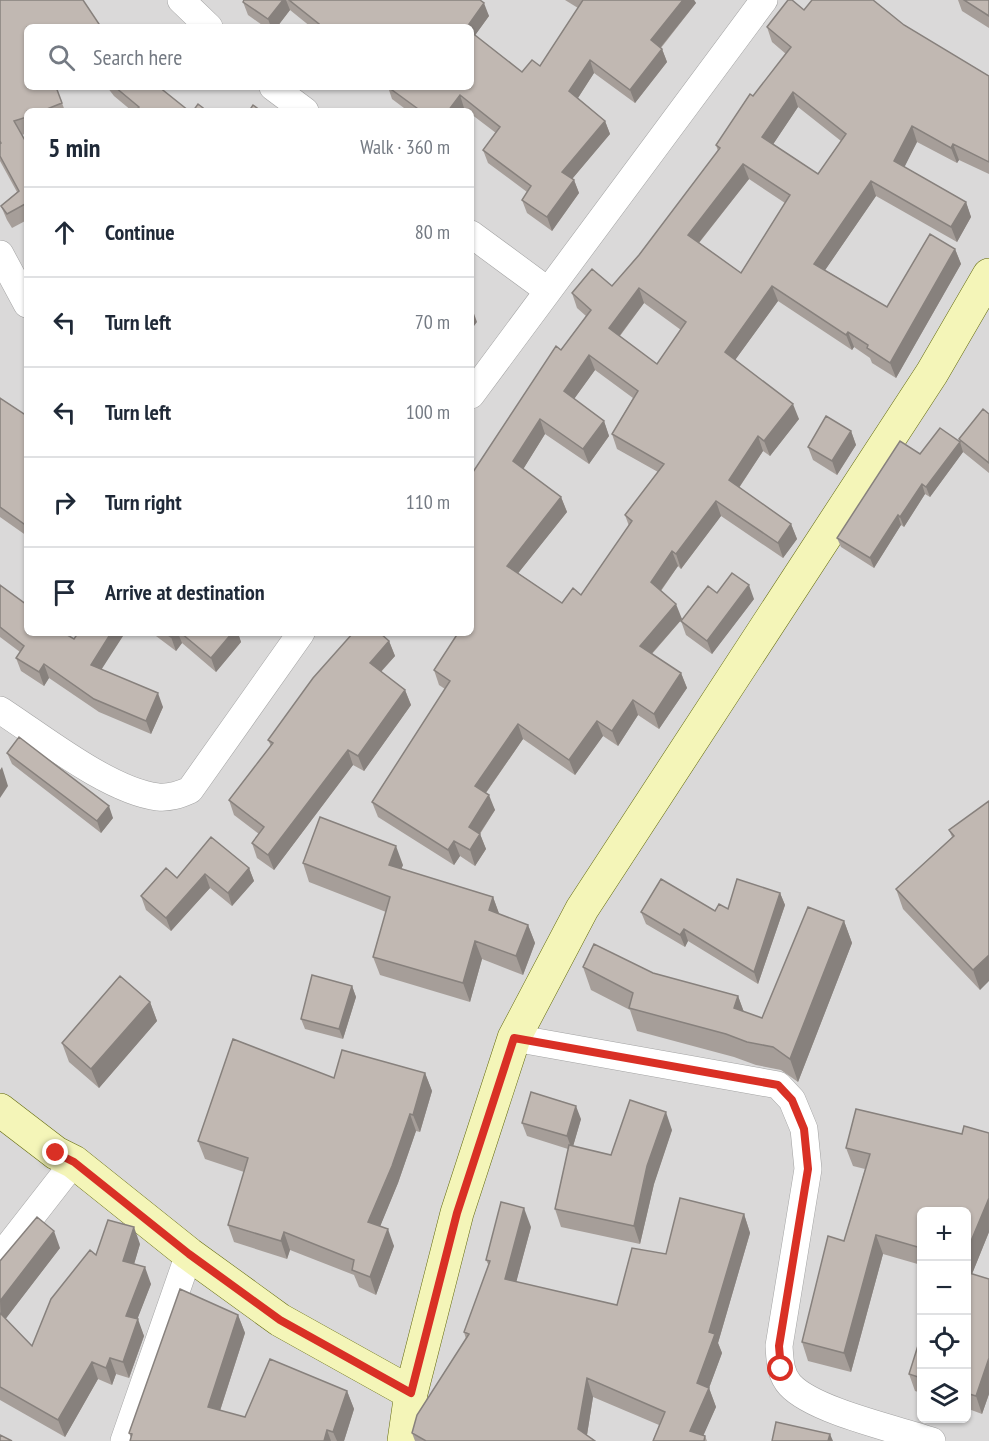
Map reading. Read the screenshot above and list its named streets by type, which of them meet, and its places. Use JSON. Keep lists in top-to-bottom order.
{
  "page": {
    "search": "Search here",
    "heading": ["5 min", "Walk · 360 m"],
    "list": [
      ["Continue", "80 m"],
      ["Turn left", "70 m"],
      ["Turn left", "100 m"],
      ["Turn right", "110 m"],
      "Arrive at destination"
    ],
    "map_buttons": ["+", "−"]
  }
}
